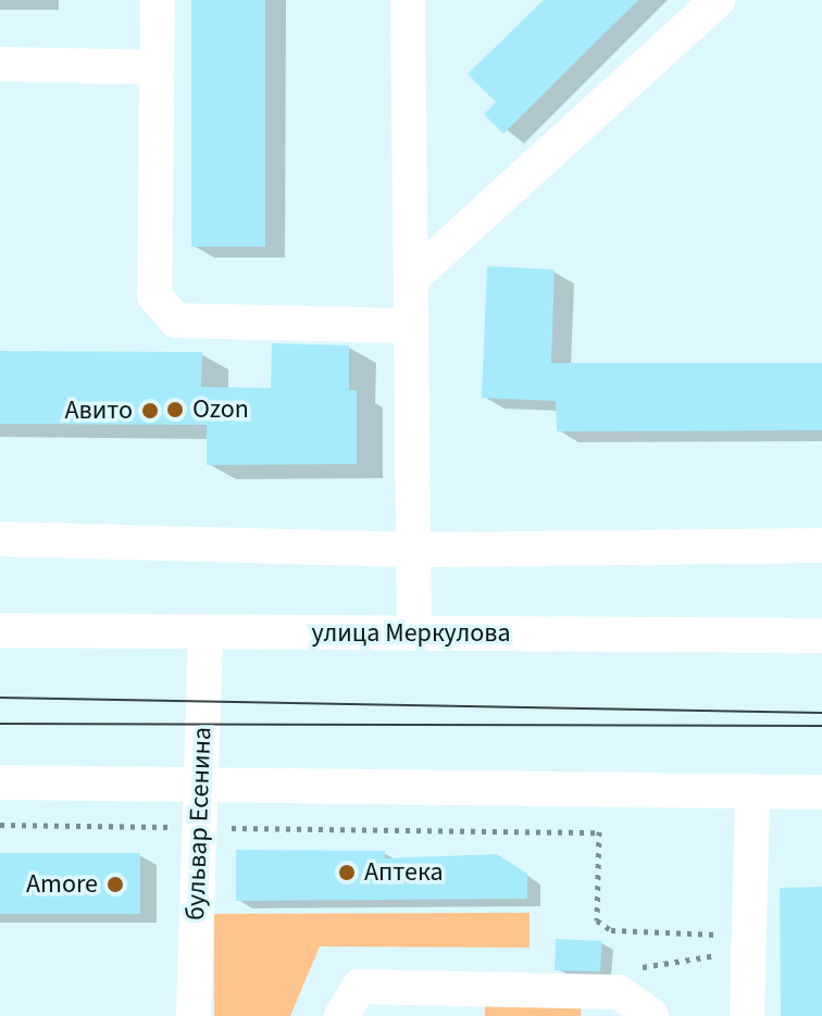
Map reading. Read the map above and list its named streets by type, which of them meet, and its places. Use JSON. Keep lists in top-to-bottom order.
{
  "streets": {
    "street": ["улица Меркулова", "бульвар Есенина"]
  },
  "crossings": [
    ["улица Меркулова", "бульвар Есенина"]
  ],
  "places": [
    "Ozon",
    "Авито",
    "Аптека",
    "Amore"
  ]
}
